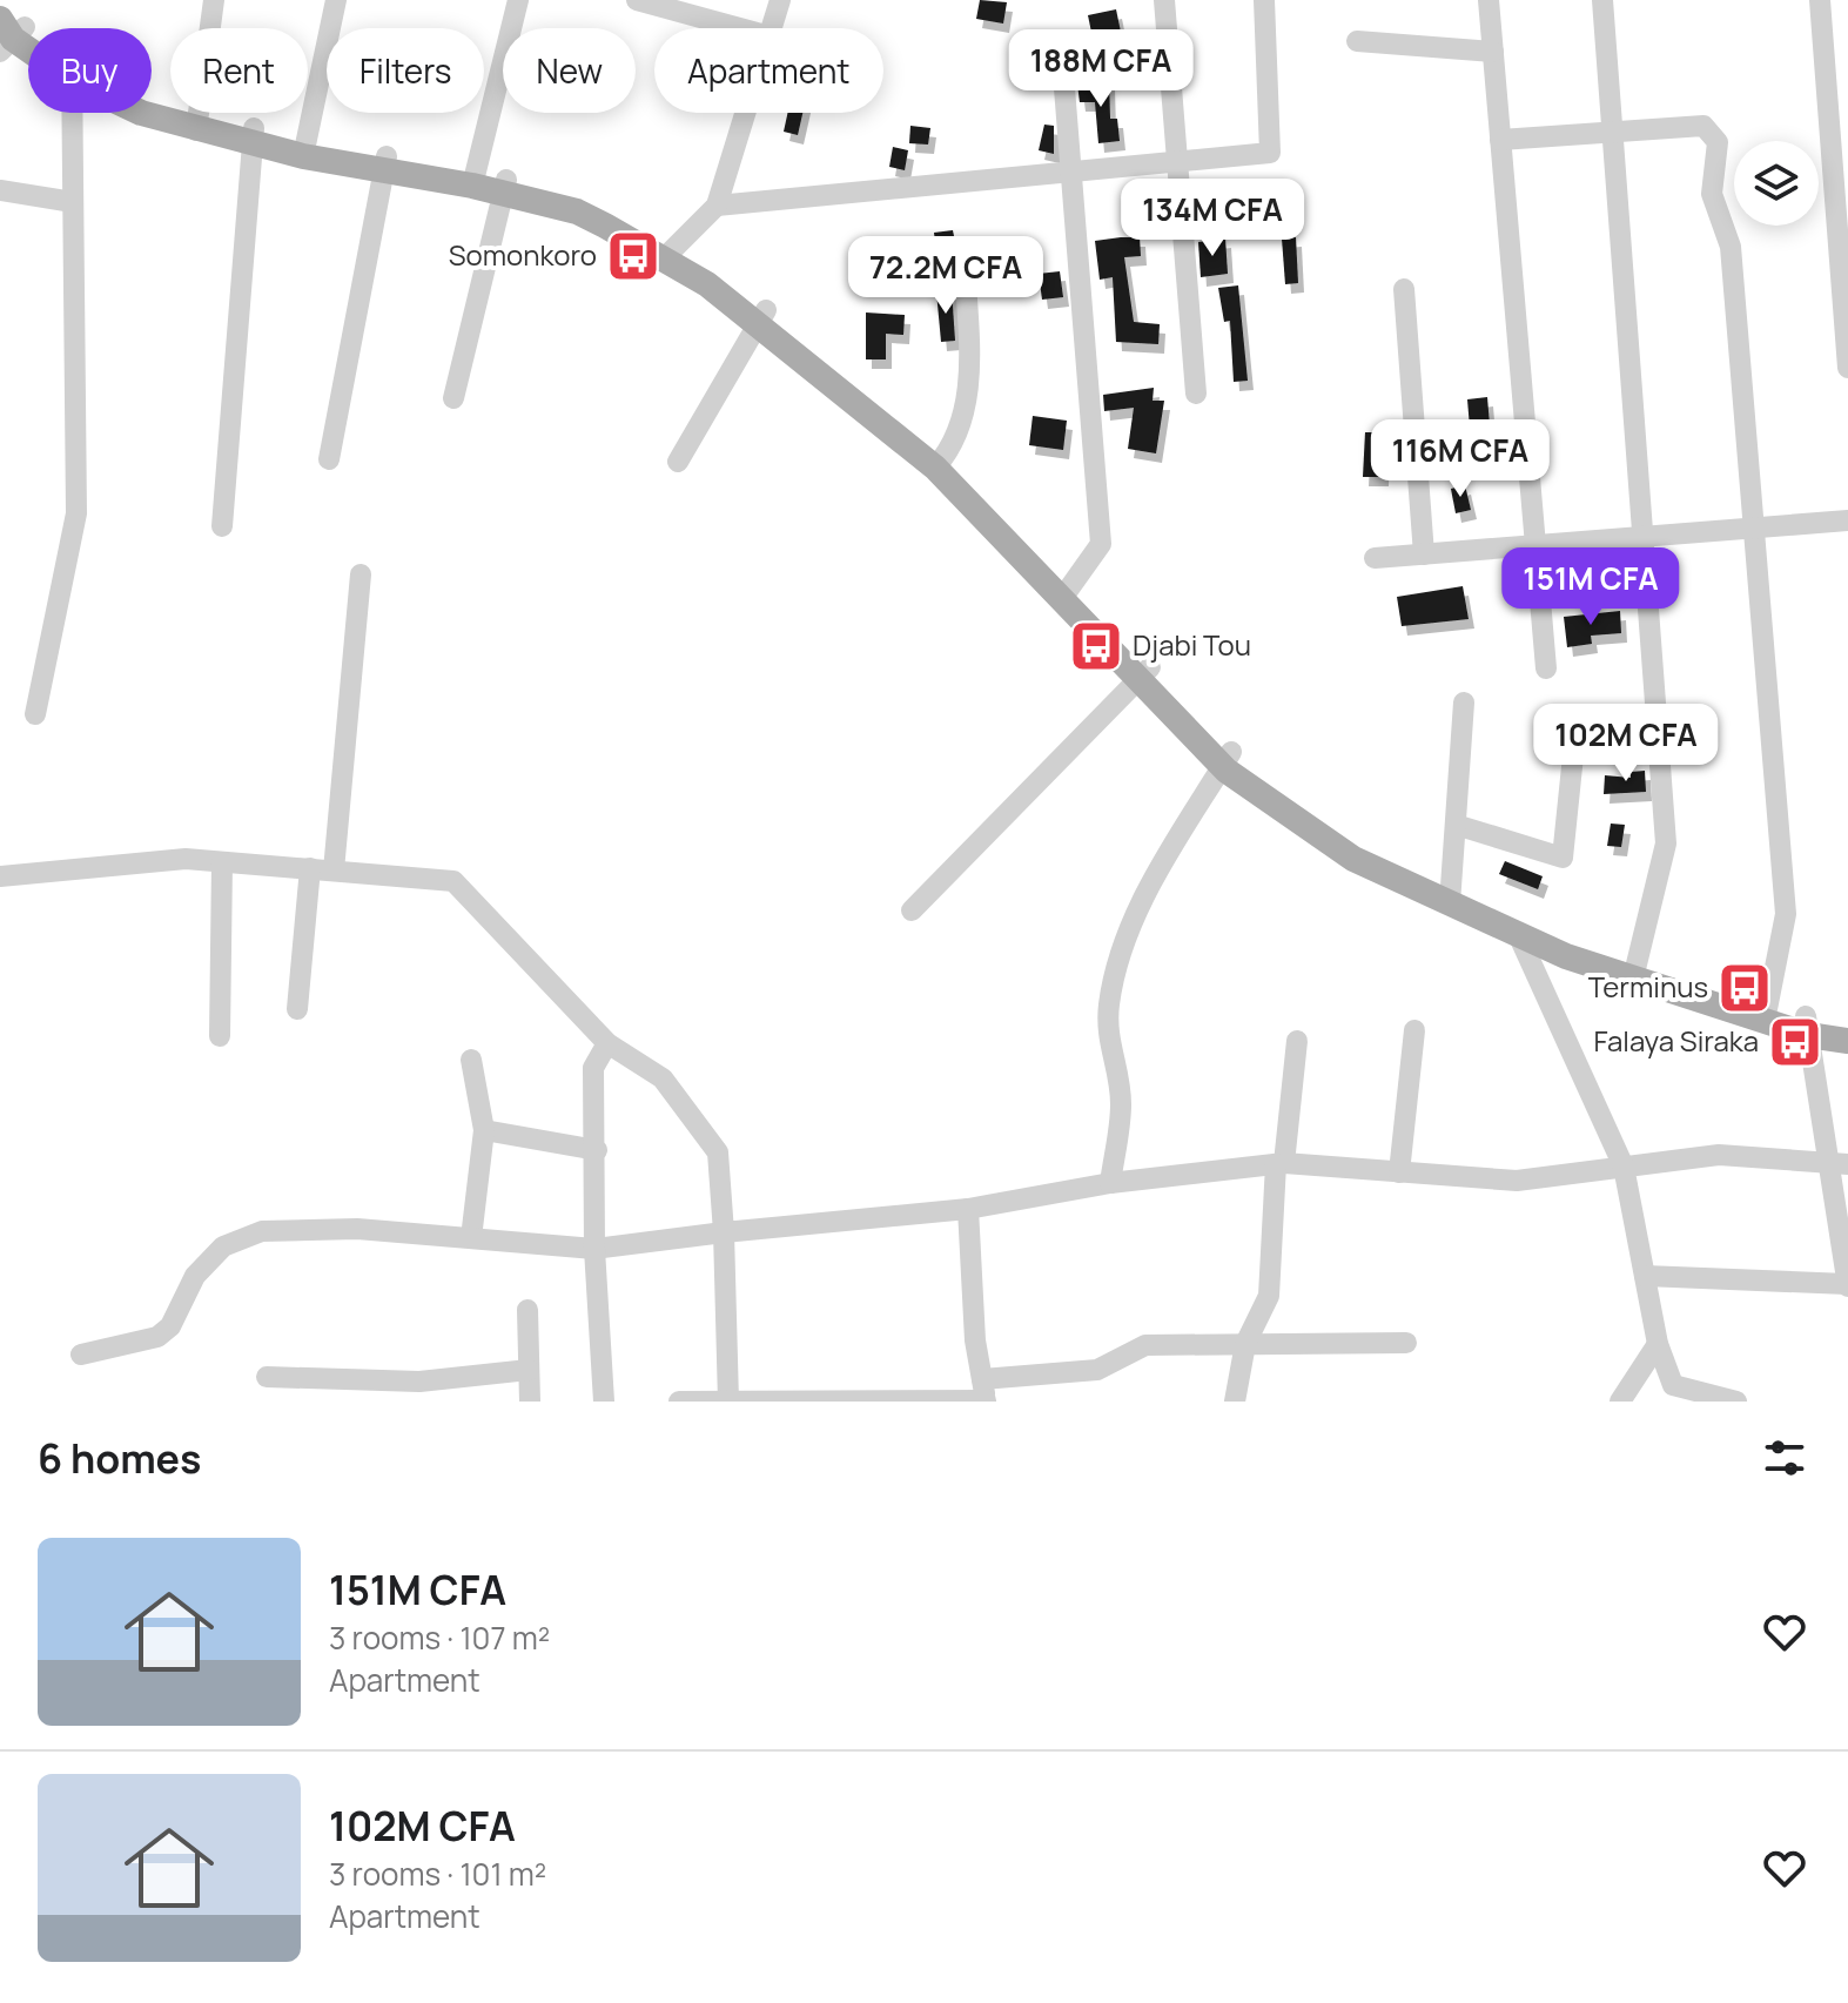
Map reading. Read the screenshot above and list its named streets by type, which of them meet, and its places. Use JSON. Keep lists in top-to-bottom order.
{
  "places": {
    "bus stop": [
      "Somonkoro",
      "Djabi Tou",
      "Terminus",
      "Falaya Siraka"
    ]
  },
  "page": {
    "chip": [
      "Buy",
      "Rent",
      "Filters",
      "New",
      "Apartment"
    ],
    "price": [
      "188M CFA",
      "134M CFA",
      "72.2M CFA",
      "116M CFA",
      "151M CFA",
      "102M CFA"
    ],
    "heading": "6 homes",
    "list": [
      {
        "name": "151M CFA",
        "note": "3 rooms · 107 m² · Apartment"
      },
      {
        "name": "102M CFA",
        "note": "3 rooms · 101 m² · Apartment"
      }
    ]
  }
}
